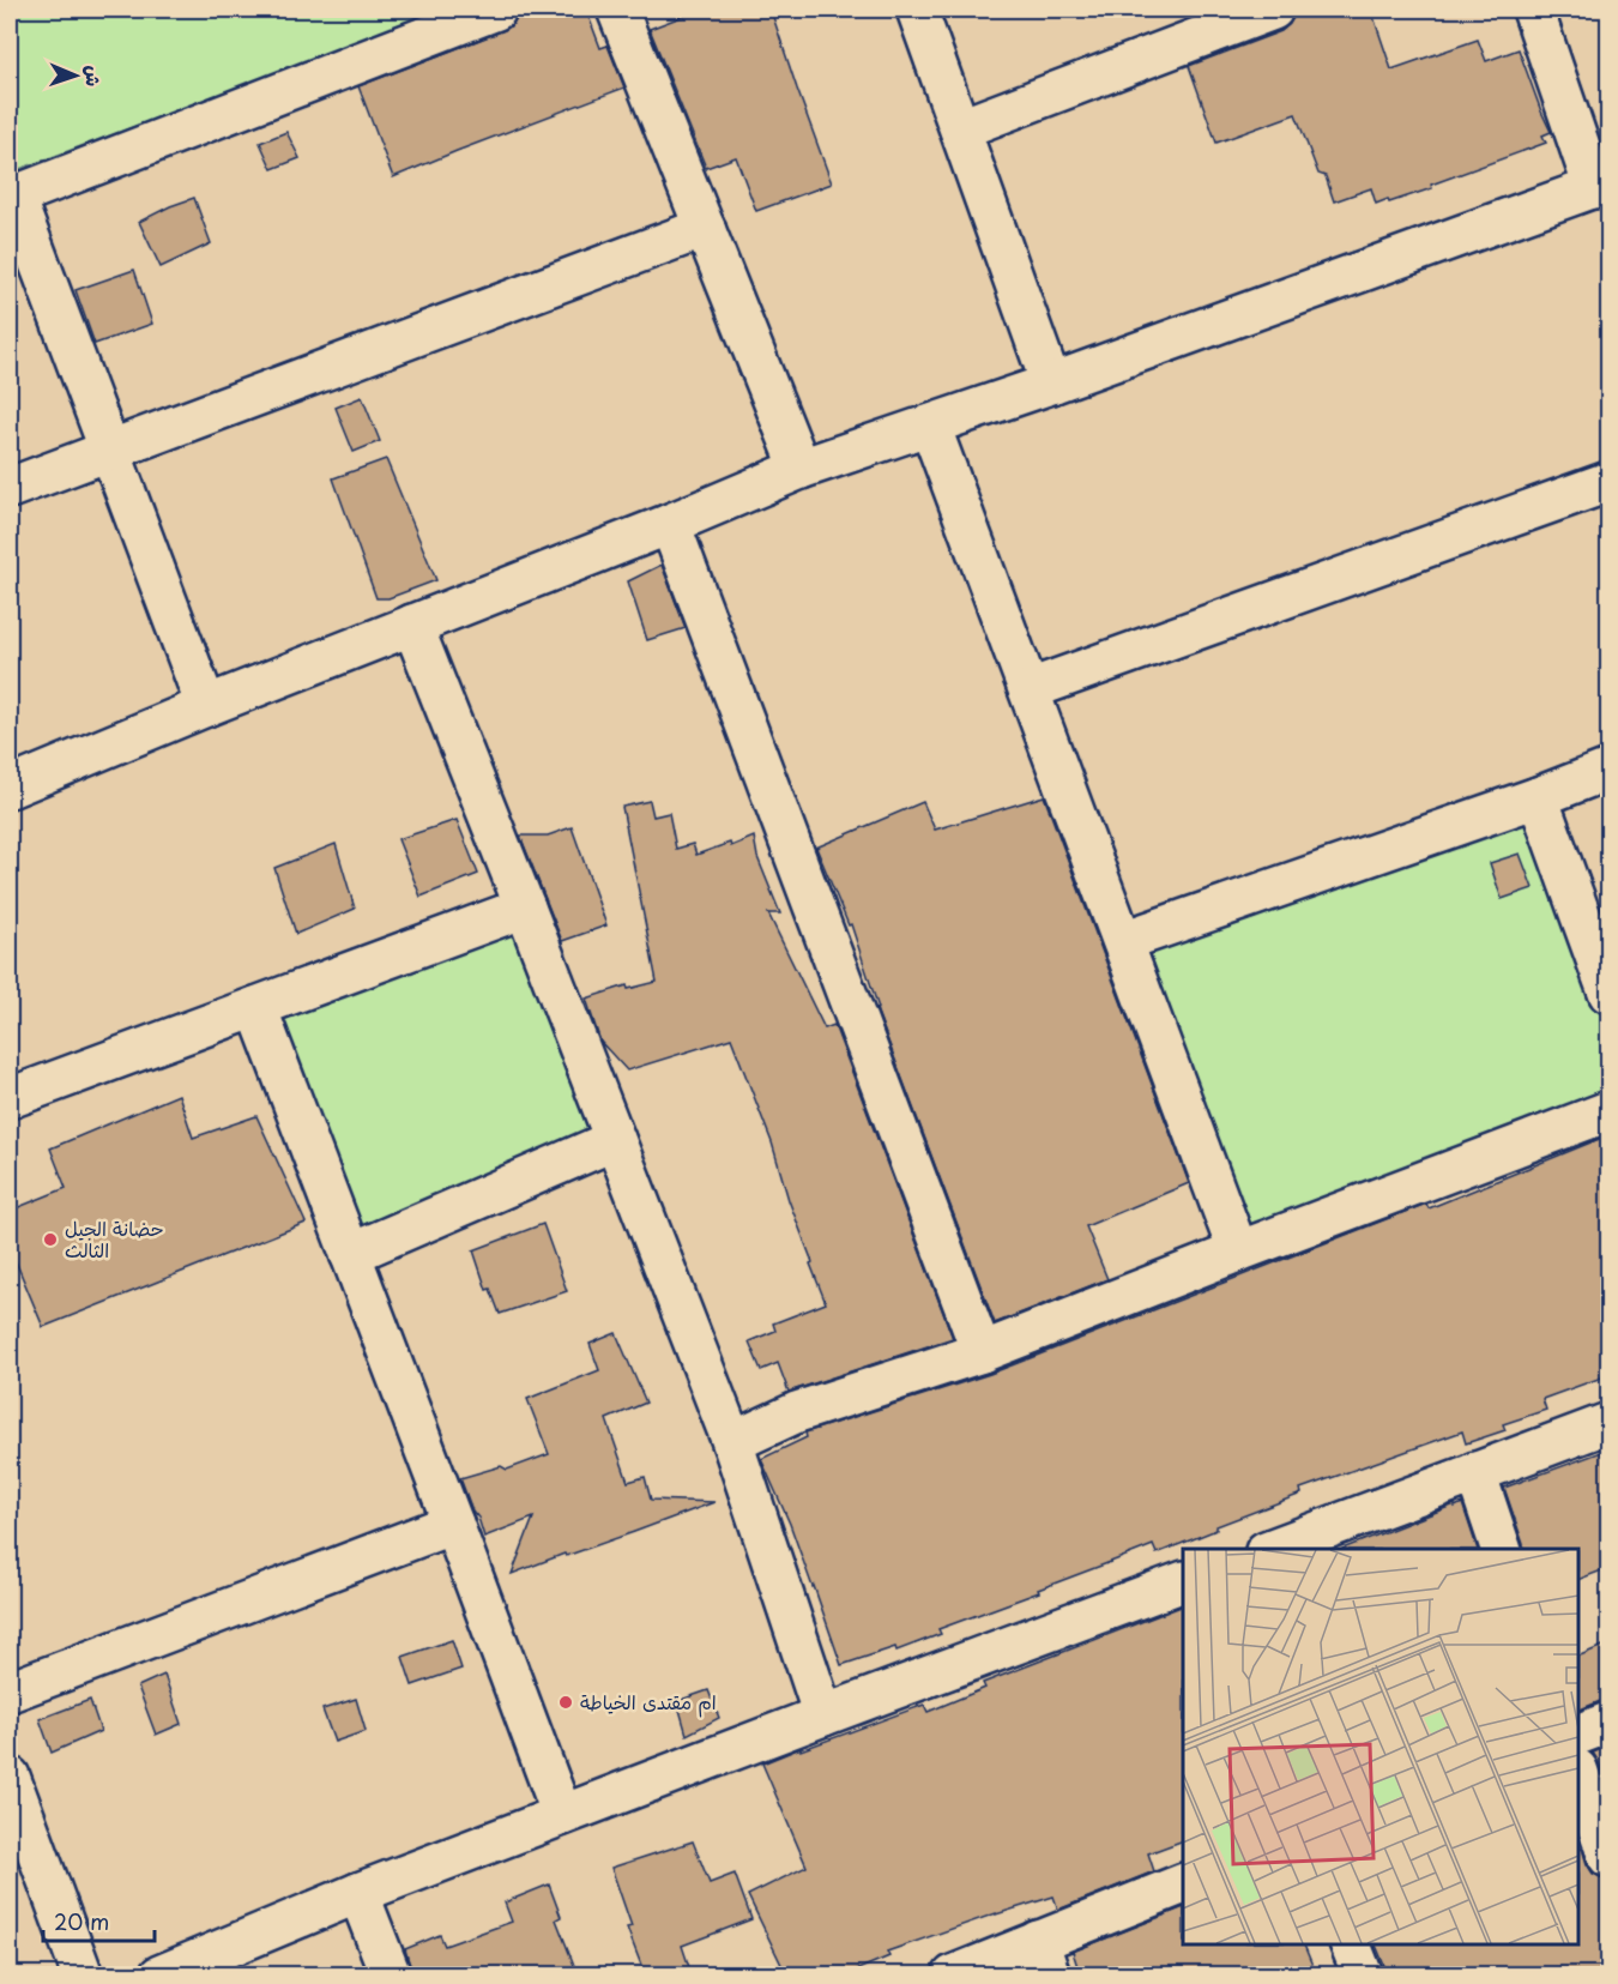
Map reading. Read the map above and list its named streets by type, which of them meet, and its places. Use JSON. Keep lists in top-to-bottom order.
{
  "places": ["حضانة الجيل الثالث", "ام مقتدى الخياطة"],
  "scale_bar": "20 m",
  "north": "right"
}
